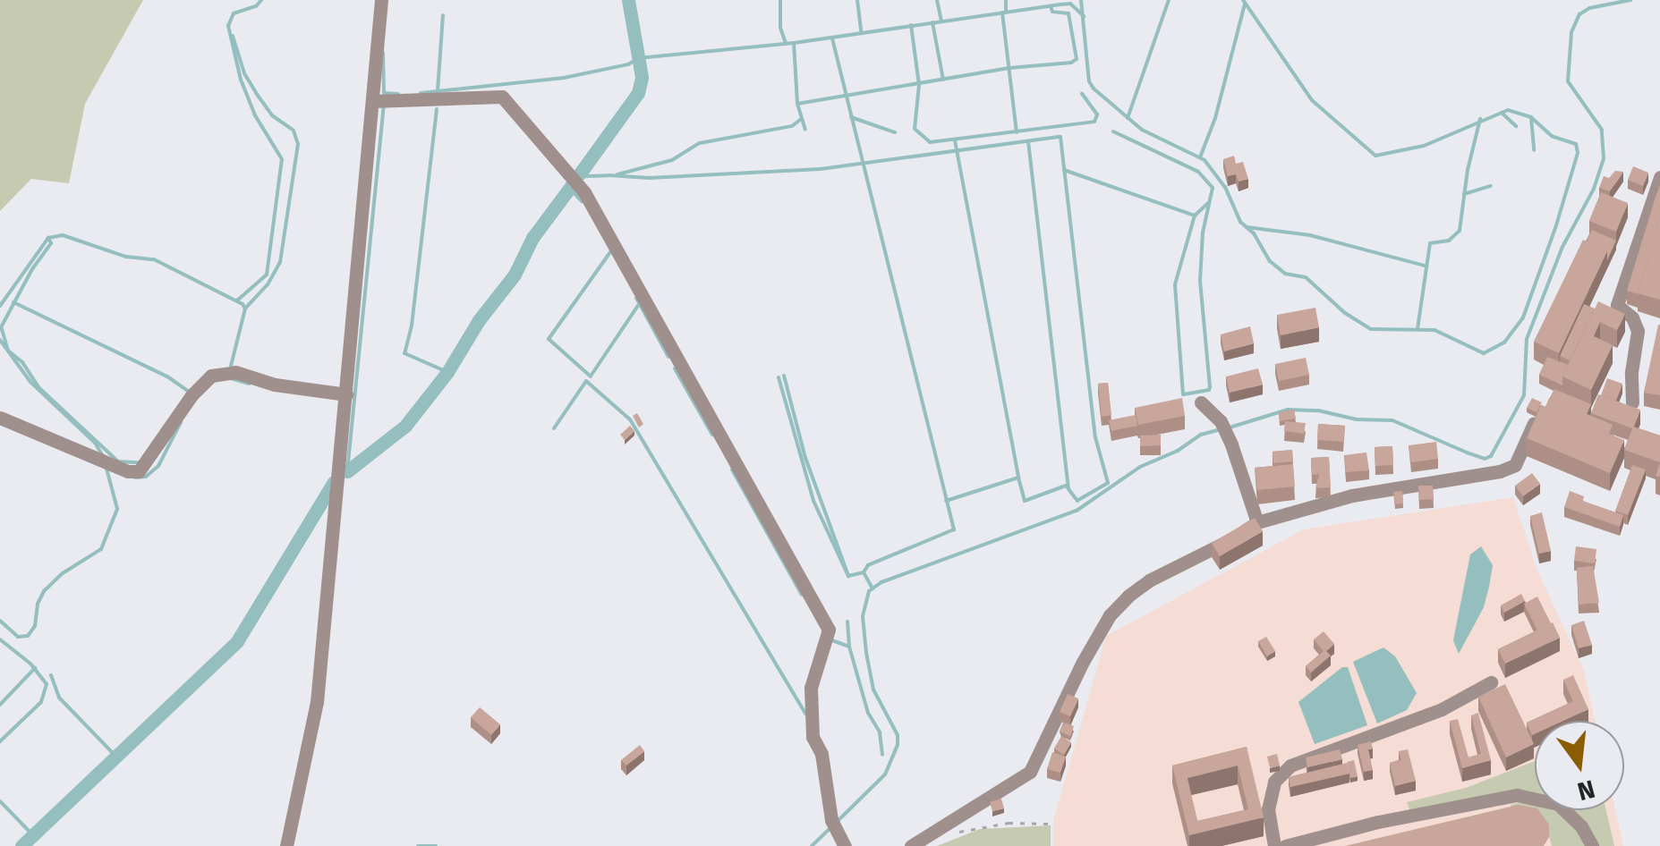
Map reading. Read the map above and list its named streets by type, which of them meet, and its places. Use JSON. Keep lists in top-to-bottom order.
{
  "north": "bottom"
}
